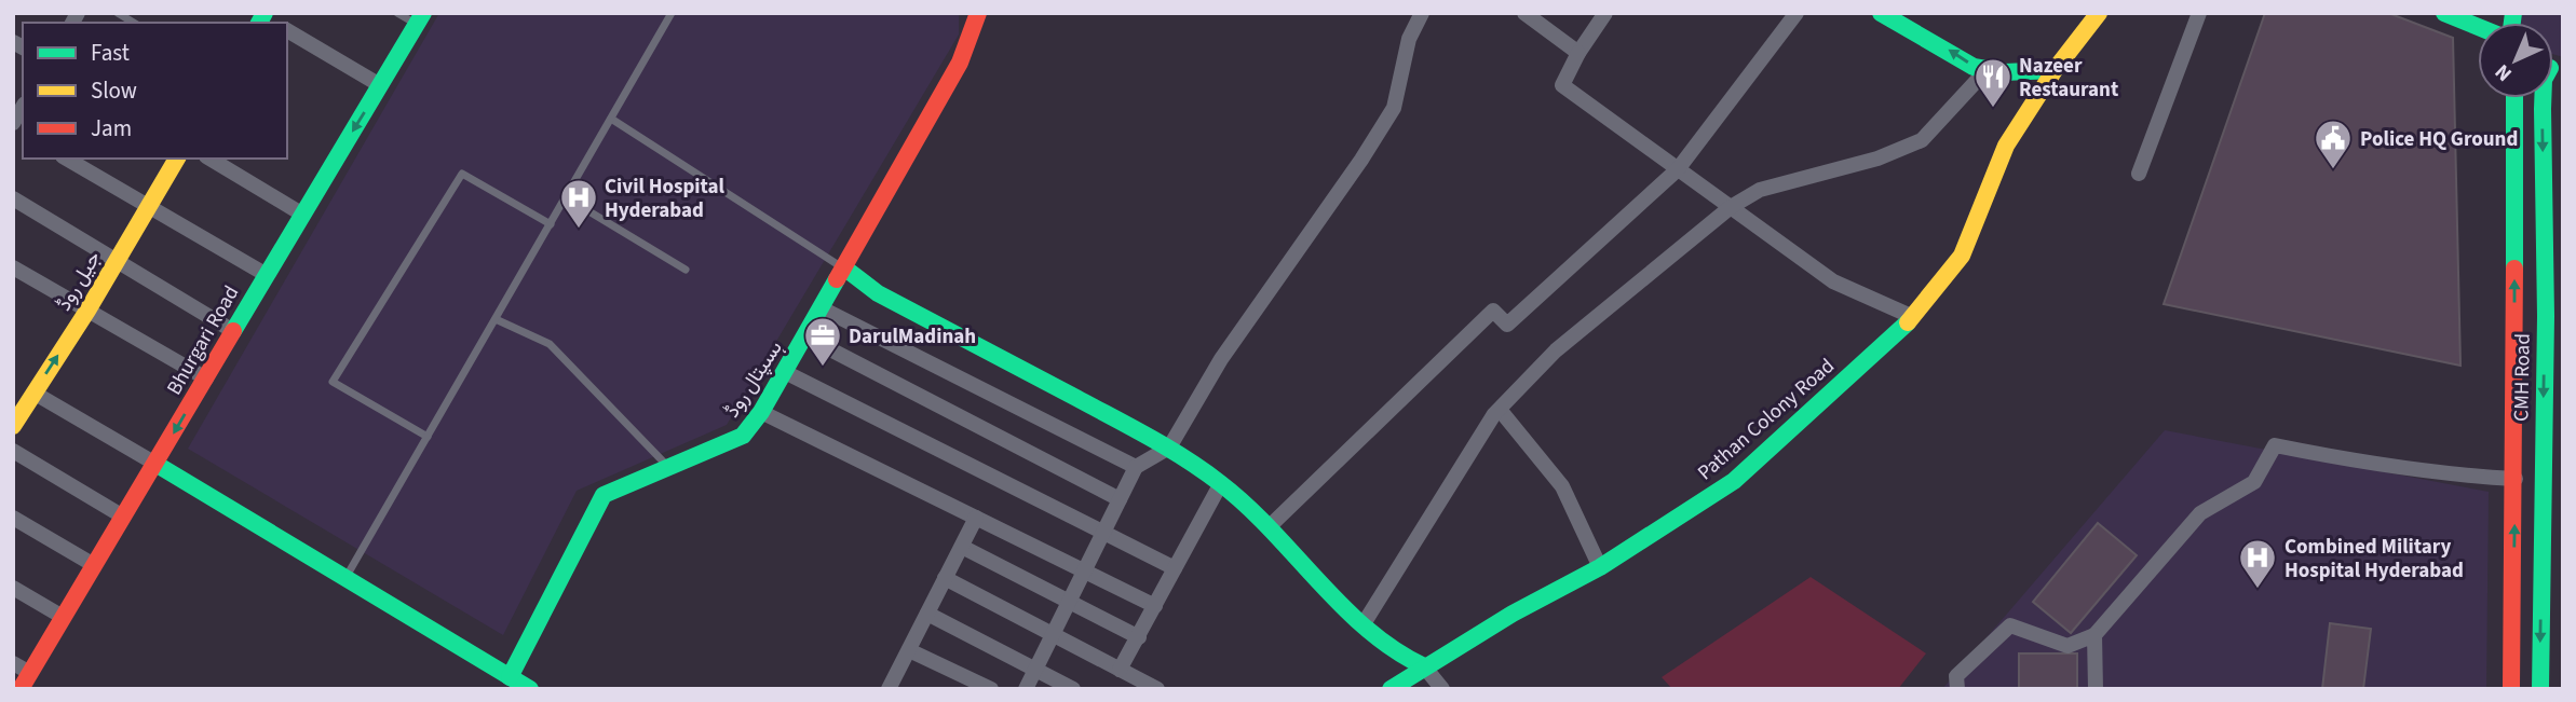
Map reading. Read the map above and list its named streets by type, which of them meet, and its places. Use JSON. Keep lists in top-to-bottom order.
{
  "streets": {
    "street": [
      "جیل روڈ",
      "Bhurgari Road",
      "CMH Road",
      "ہسپتال روڈ",
      "Pathan Colony Road"
    ]
  },
  "places": {
    "restaurant": ["Nazeer Restaurant"],
    "public building": ["Police HQ Ground"],
    "hospital": ["Civil Hospital Hyderabad", "Combined Military Hospital Hyderabad"],
    "office": ["DarulMadinah"]
  },
  "legend": ["Fast", "Slow", "Jam"],
  "north": "bottom left"
}
